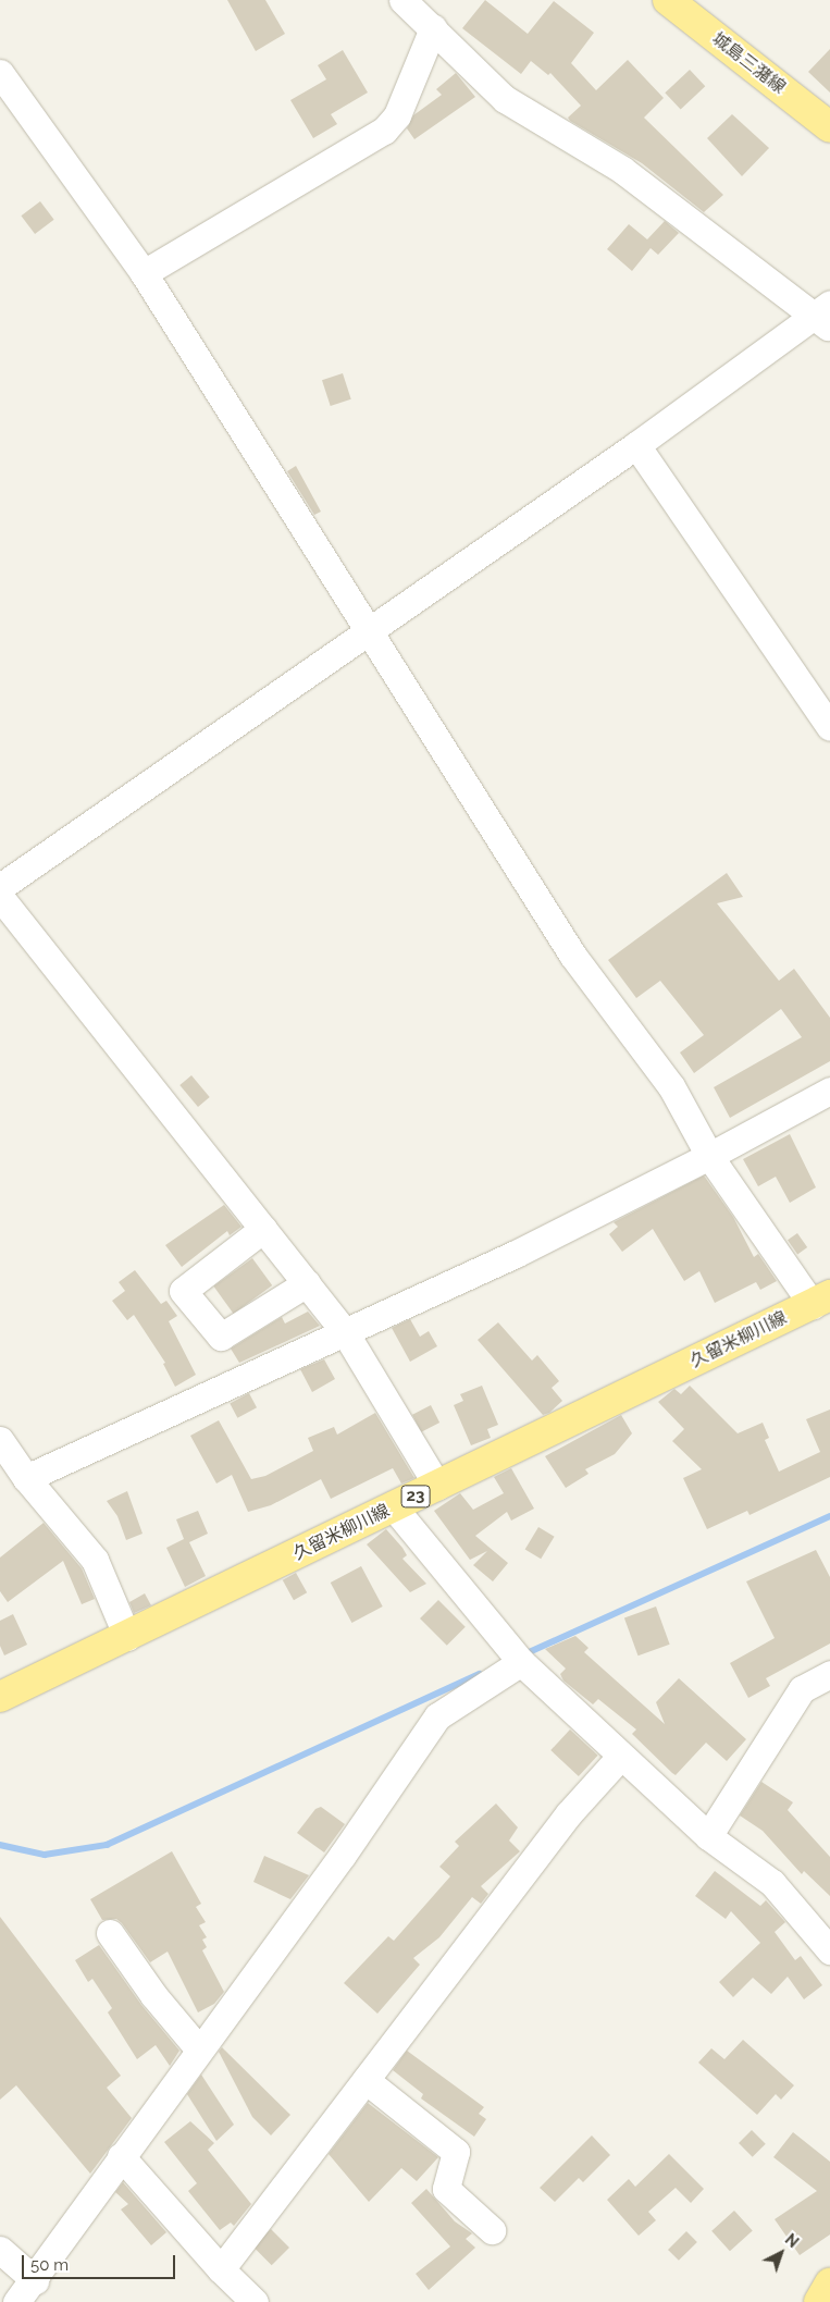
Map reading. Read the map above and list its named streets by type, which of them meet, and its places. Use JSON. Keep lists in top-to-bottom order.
{
  "streets": {
    "main road": ["城島三潴線", "久留米柳川線", "23"]
  },
  "scale_bar": "50 m",
  "north": "top right"
}
